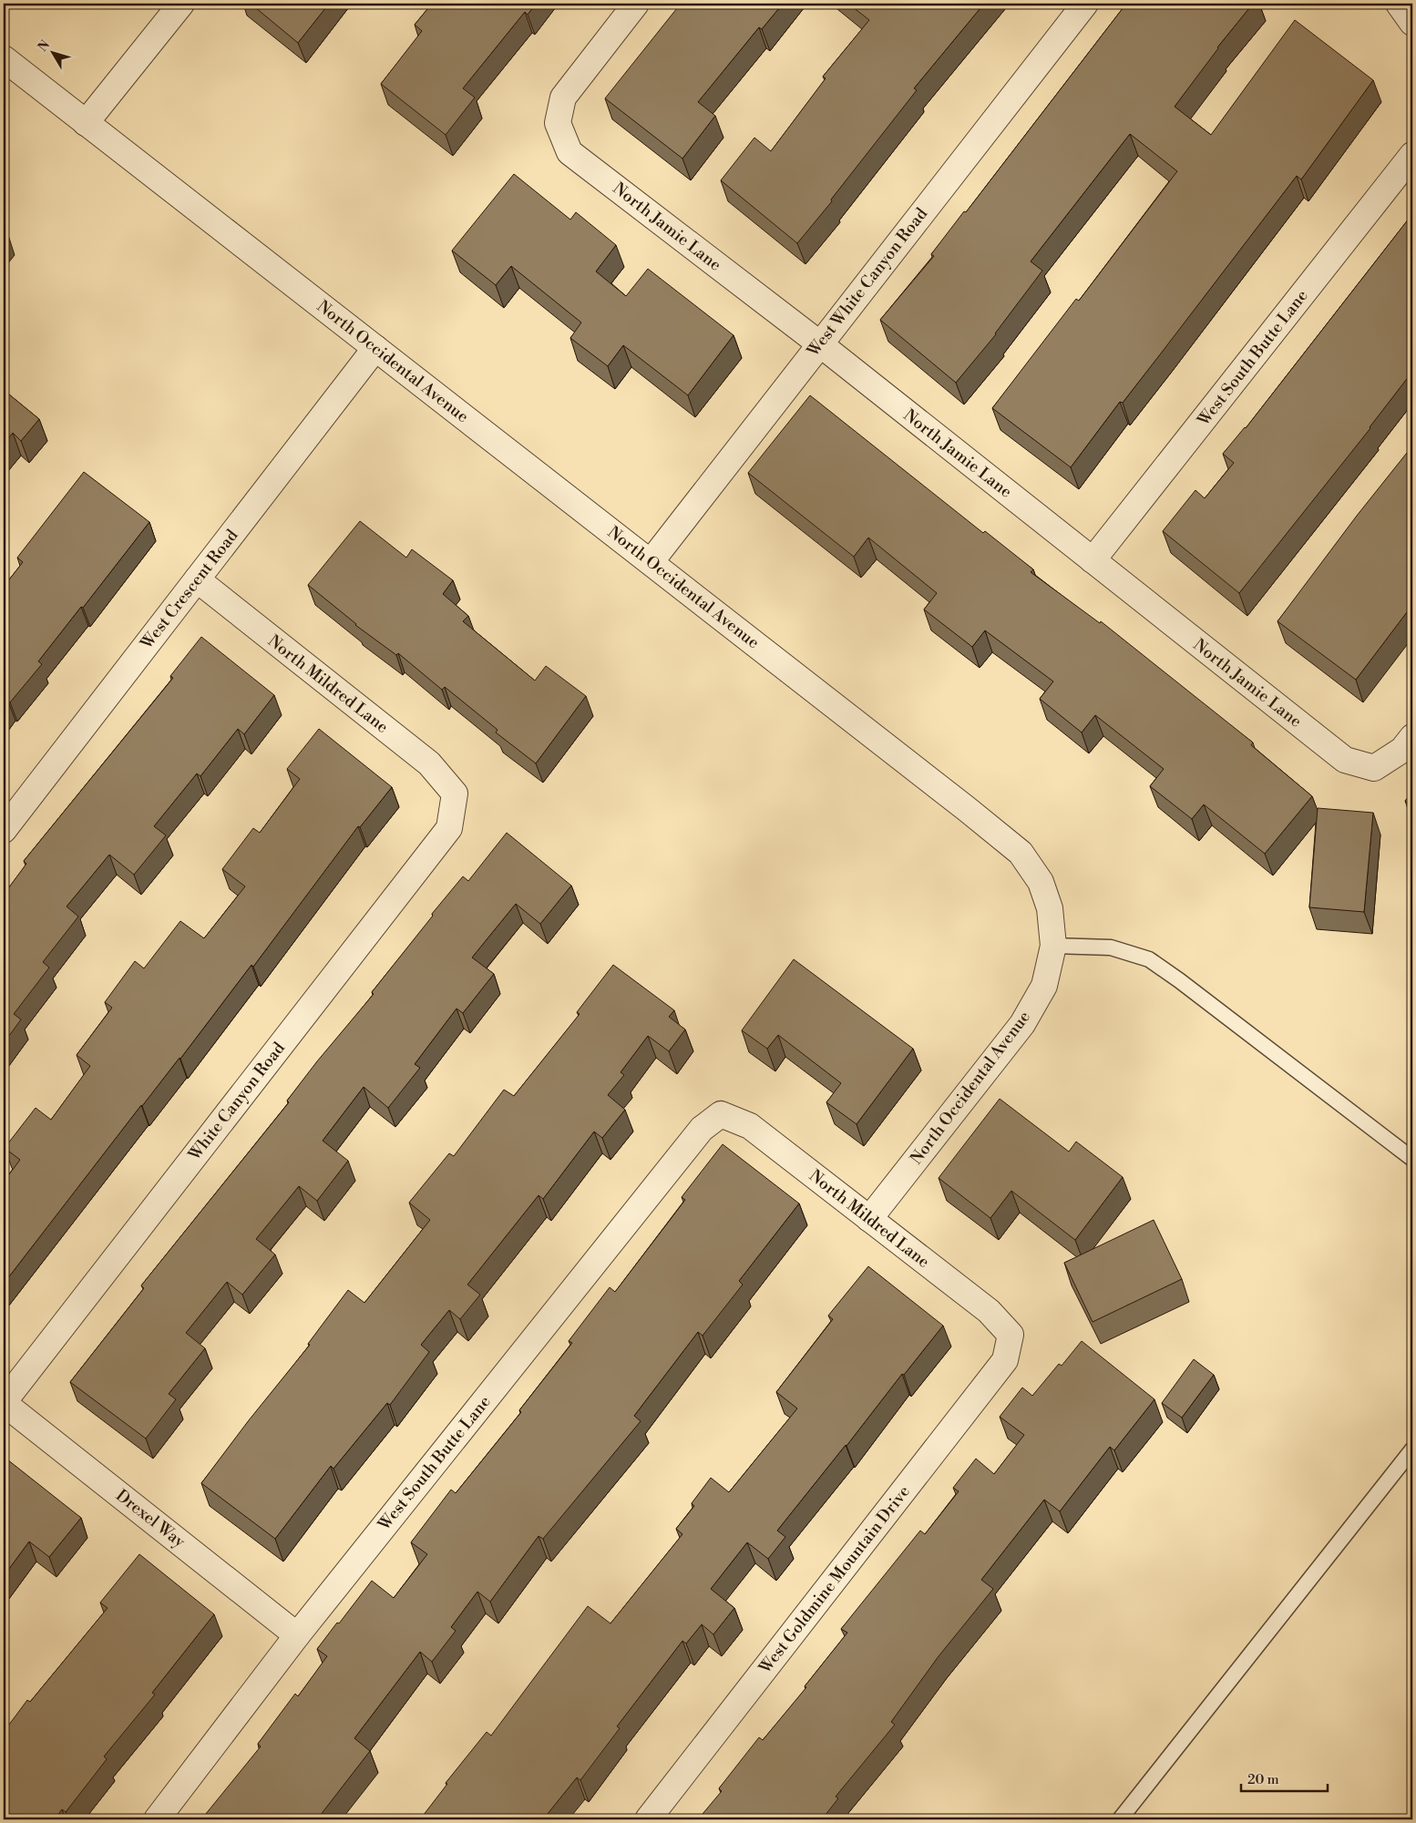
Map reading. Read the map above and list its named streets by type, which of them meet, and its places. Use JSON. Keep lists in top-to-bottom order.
{
  "streets": {
    "street": [
      "North Jamie Lane",
      "West White Canyon Road",
      "West South Butte Lane",
      "North Occidental Avenue",
      "West Crescent Road",
      "North Mildred Lane",
      "White Canyon Road",
      "Drexel Way",
      "West Goldmine Mountain Drive"
    ]
  },
  "crossings": [
    ["North Jamie Lane", "West White Canyon Road"],
    ["North Jamie Lane", "West South Butte Lane"],
    ["West White Canyon Road", "North Occidental Avenue"],
    ["West South Butte Lane", "North Mildred Lane"],
    ["West South Butte Lane", "Drexel Way"],
    ["North Occidental Avenue", "West Crescent Road"],
    ["North Occidental Avenue", "North Mildred Lane"],
    ["West Crescent Road", "North Mildred Lane"],
    ["North Mildred Lane", "White Canyon Road"],
    ["North Mildred Lane", "West Goldmine Mountain Drive"],
    ["White Canyon Road", "Drexel Way"]
  ],
  "scale_bar": "20 m",
  "north": "top left"
}
